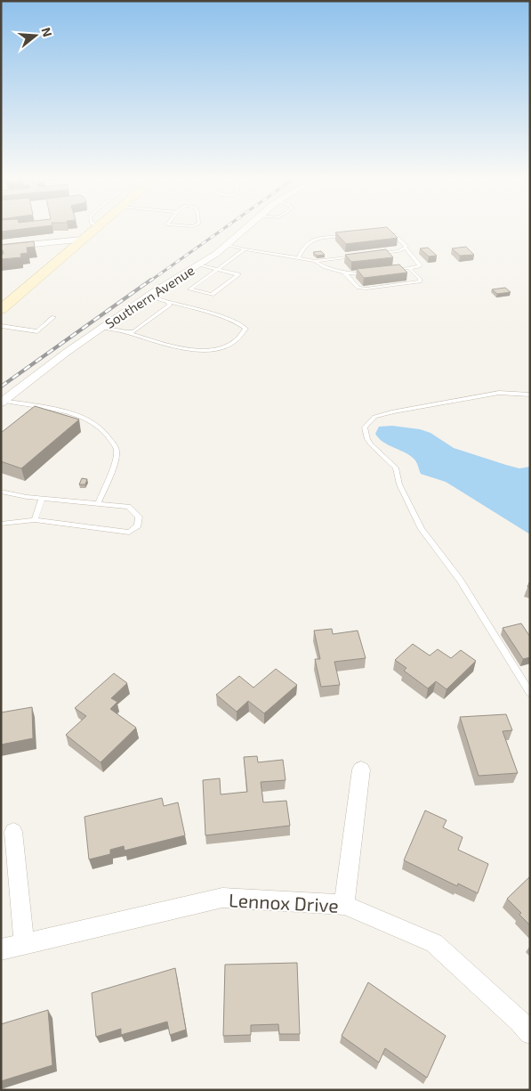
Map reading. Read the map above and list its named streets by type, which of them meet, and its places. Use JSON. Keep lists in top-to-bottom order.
{
  "streets": {
    "street": ["Southern Avenue", "Lennox Drive"]
  },
  "north": "right"
}
